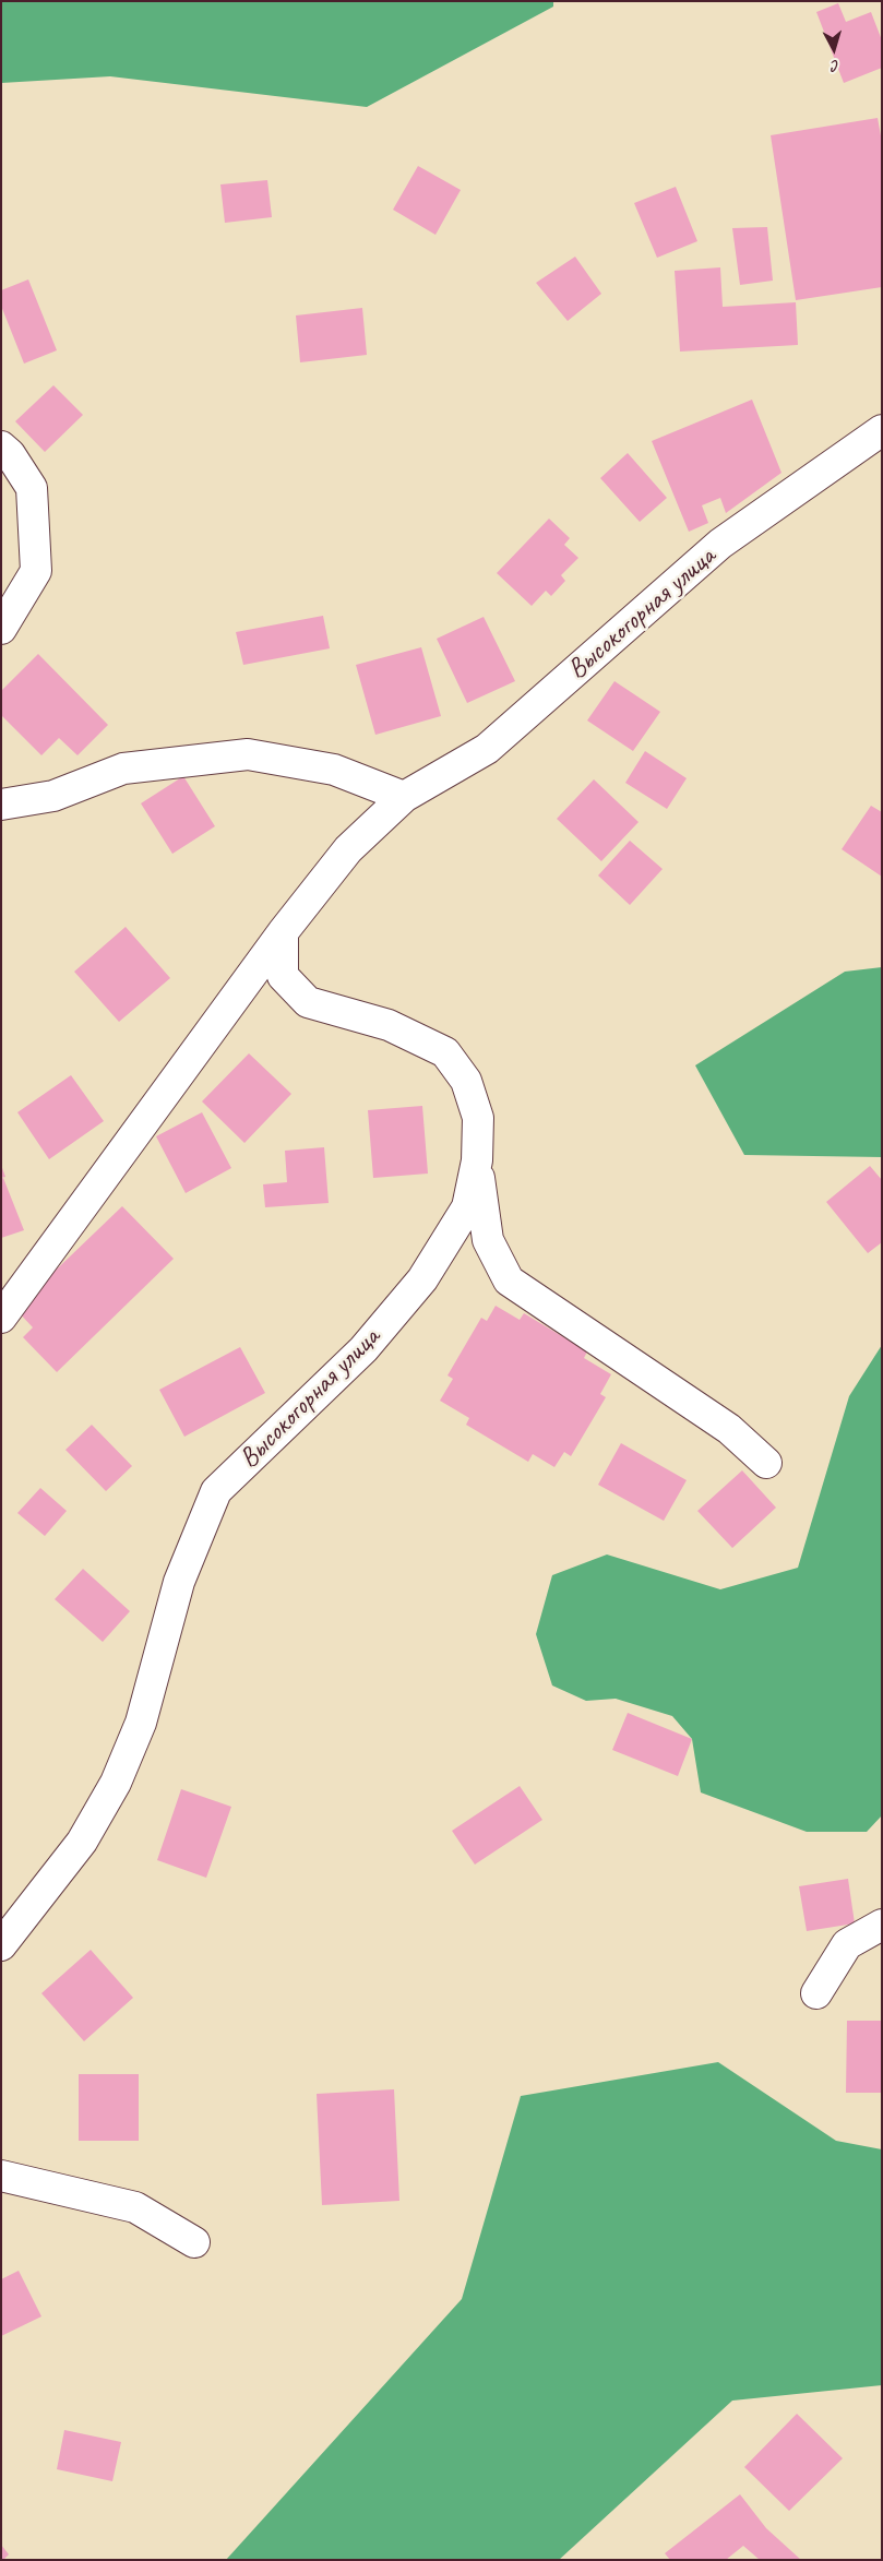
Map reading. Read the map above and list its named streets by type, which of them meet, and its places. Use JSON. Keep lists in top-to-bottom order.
{
  "streets": {
    "street": ["Высокогорная улица"]
  },
  "north": "bottom"
}
